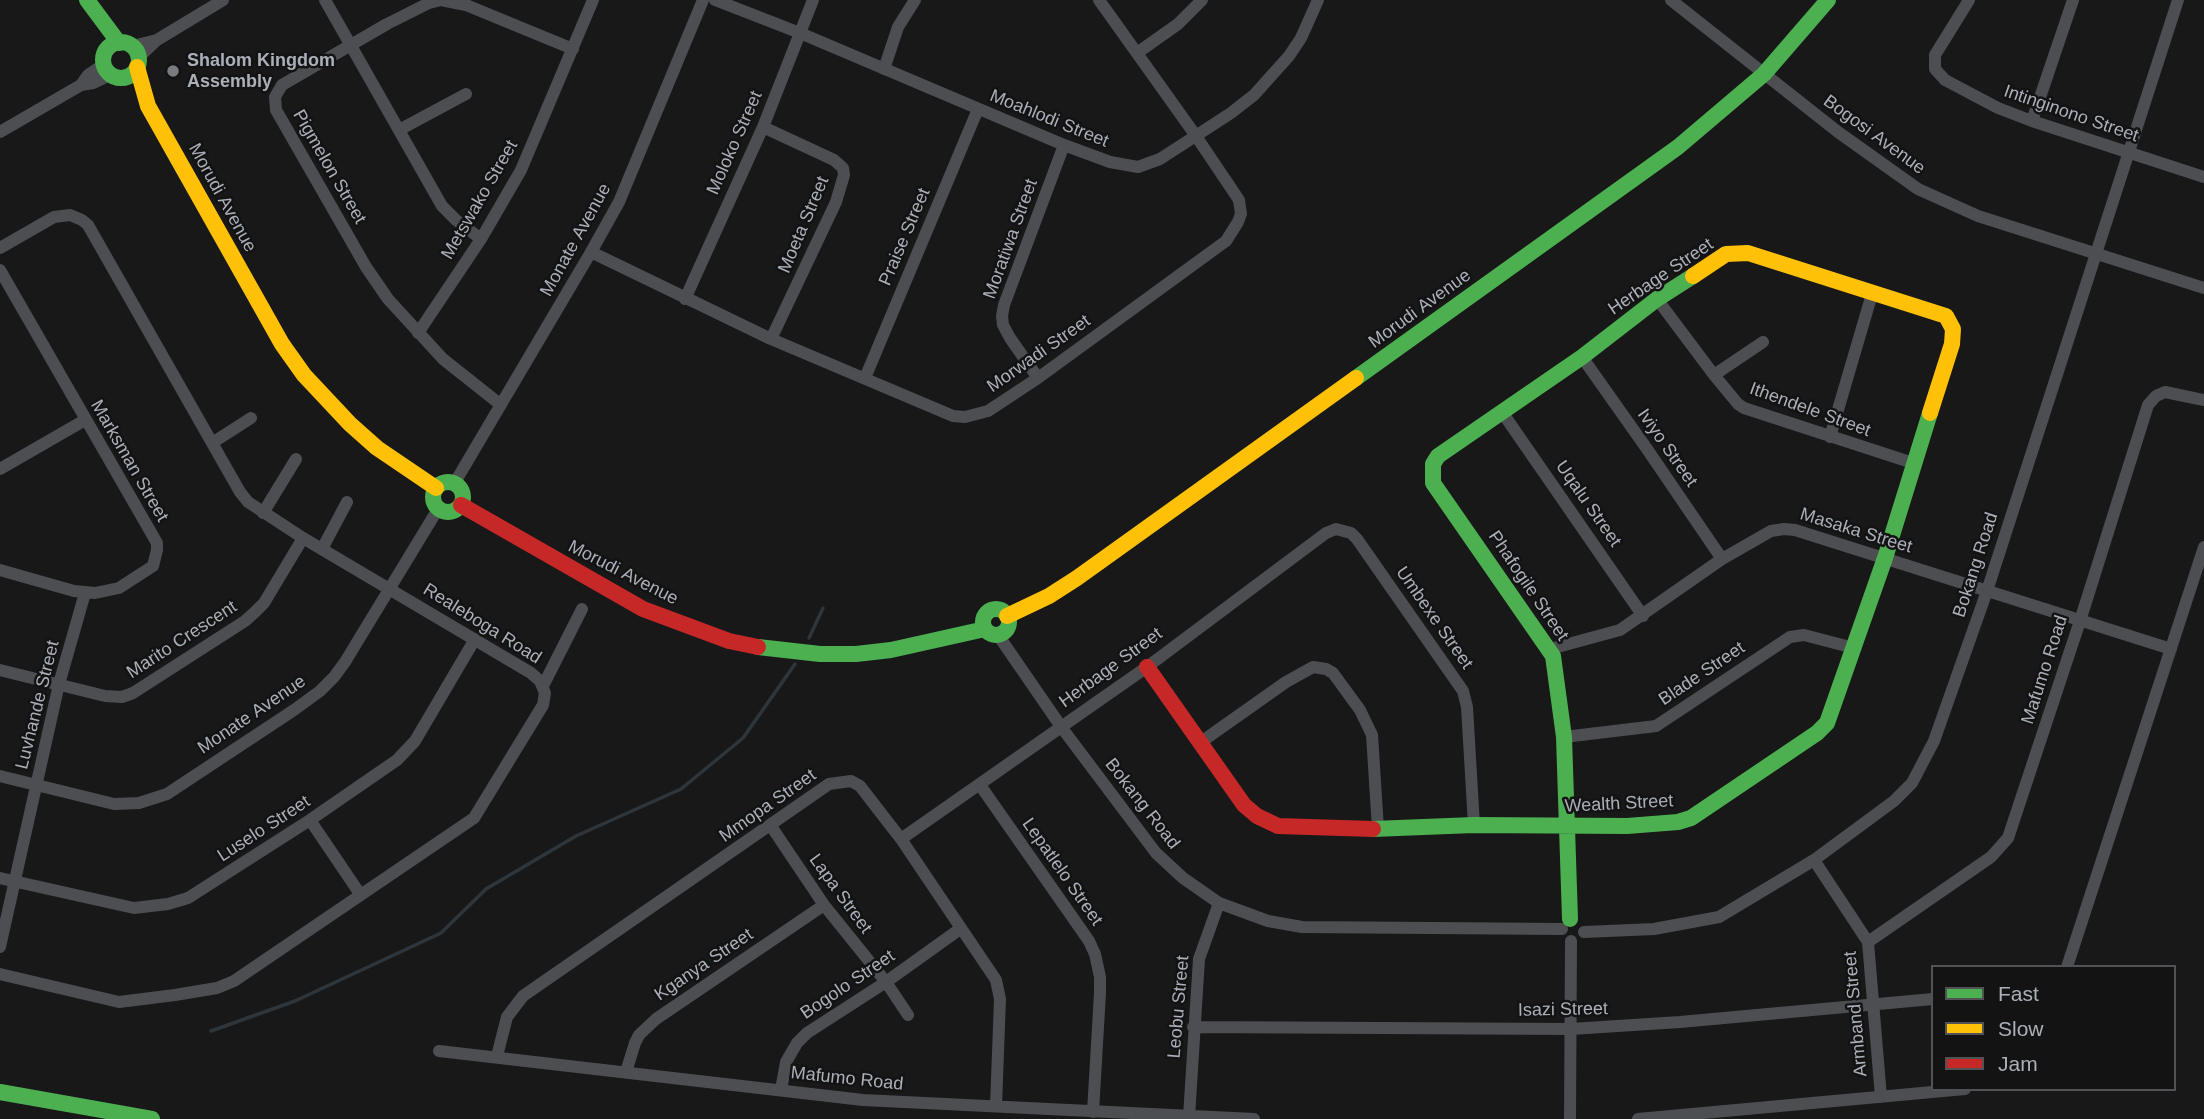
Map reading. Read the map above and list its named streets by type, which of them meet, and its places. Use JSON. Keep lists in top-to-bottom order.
{
  "streets": {
    "main road": [
      "Morudi Avenue",
      "Herbage Street",
      "Phafogile Street",
      "Wealth Street"
    ],
    "street": [
      "Intinginono Street",
      "Moahlodi Street",
      "Bogosi Avenue",
      "Moloko Street",
      "Pigmelon Street",
      "Metswako Street",
      "Moeta Street",
      "Praise Street",
      "Moratiwa Street",
      "Monate Avenue",
      "Morwadi Street",
      "Ithendele Street",
      "Iviyo Street",
      "Marksman Street",
      "Uqalu Street",
      "Masaka Street",
      "Bokang Road",
      "Umbexe Street",
      "Realeboga Road",
      "Marito Crescent",
      "Mafumo Road",
      "Blade Street",
      "Luvhande Street",
      "Mmopa Street",
      "Luselo Street",
      "Lepatlelo Street",
      "Lapa Street",
      "Kganya Street",
      "Bogolo Street",
      "Leobu Street",
      "Isazi Street",
      "Armband Street"
    ]
  },
  "crossings": [
    ["Intinginono Street", "Bokang Road"],
    ["Moahlodi Street", "Moloko Street"],
    ["Moahlodi Street", "Praise Street"],
    ["Moahlodi Street", "Moratiwa Street"],
    ["Moahlodi Street", "Morwadi Street"],
    ["Bogosi Avenue", "Morudi Avenue"],
    ["Bogosi Avenue", "Bokang Road"],
    ["Moloko Street", "Moeta Street"],
    ["Moloko Street", "Morwadi Street"],
    ["Pigmelon Street", "Metswako Street"],
    ["Pigmelon Street", "Monate Avenue"],
    ["Morudi Avenue", "Monate Avenue"],
    ["Morudi Avenue", "Bokang Road"],
    ["Moeta Street", "Morwadi Street"],
    ["Praise Street", "Morwadi Street"],
    ["Moratiwa Street", "Morwadi Street"],
    ["Monate Avenue", "Morwadi Street"],
    ["Monate Avenue", "Realeboga Road"],
    ["Monate Avenue", "Luvhande Street"],
    ["Herbage Street", "Ithendele Street"],
    ["Herbage Street", "Iviyo Street"],
    ["Herbage Street", "Uqalu Street"],
    ["Herbage Street", "Bokang Road"],
    ["Herbage Street", "Phafogile Street"],
    ["Herbage Street", "Umbexe Street"],
    ["Herbage Street", "Wealth Street"],
    ["Herbage Street", "Mmopa Street"],
    ["Herbage Street", "Lepatlelo Street"],
    ["Ithendele Street", "Wealth Street"],
    ["Iviyo Street", "Masaka Street"],
    ["Marksman Street", "Luvhande Street"],
    ["Uqalu Street", "Masaka Street"],
    ["Masaka Street", "Bokang Road"],
    ["Masaka Street", "Phafogile Street"],
    ["Masaka Street", "Mafumo Road"],
    ["Masaka Street", "Wealth Street"],
    ["Bokang Road", "Phafogile Street"],
    ["Bokang Road", "Leobu Street"],
    ["Bokang Road", "Armband Street"],
    ["Phafogile Street", "Blade Street"],
    ["Phafogile Street", "Wealth Street"],
    ["Umbexe Street", "Wealth Street"],
    ["Realeboga Road", "Marito Crescent"],
    ["Realeboga Road", "Luselo Street"],
    ["Marito Crescent", "Luvhande Street"],
    ["Mafumo Road", "Mmopa Street"],
    ["Mafumo Road", "Lepatlelo Street"],
    ["Mafumo Road", "Kganya Street"],
    ["Mafumo Road", "Bogolo Street"],
    ["Mafumo Road", "Leobu Street"],
    ["Mafumo Road", "Armband Street"],
    ["Blade Street", "Wealth Street"],
    ["Luvhande Street", "Luselo Street"],
    ["Mmopa Street", "Lapa Street"],
    ["Mmopa Street", "Bogolo Street"],
    ["Lapa Street", "Kganya Street"],
    ["Lapa Street", "Bogolo Street"],
    ["Leobu Street", "Isazi Street"],
    ["Isazi Street", "Armband Street"]
  ],
  "places": ["Shalom Kingdom Assembly"],
  "legend": ["Fast", "Slow", "Jam"]
}
